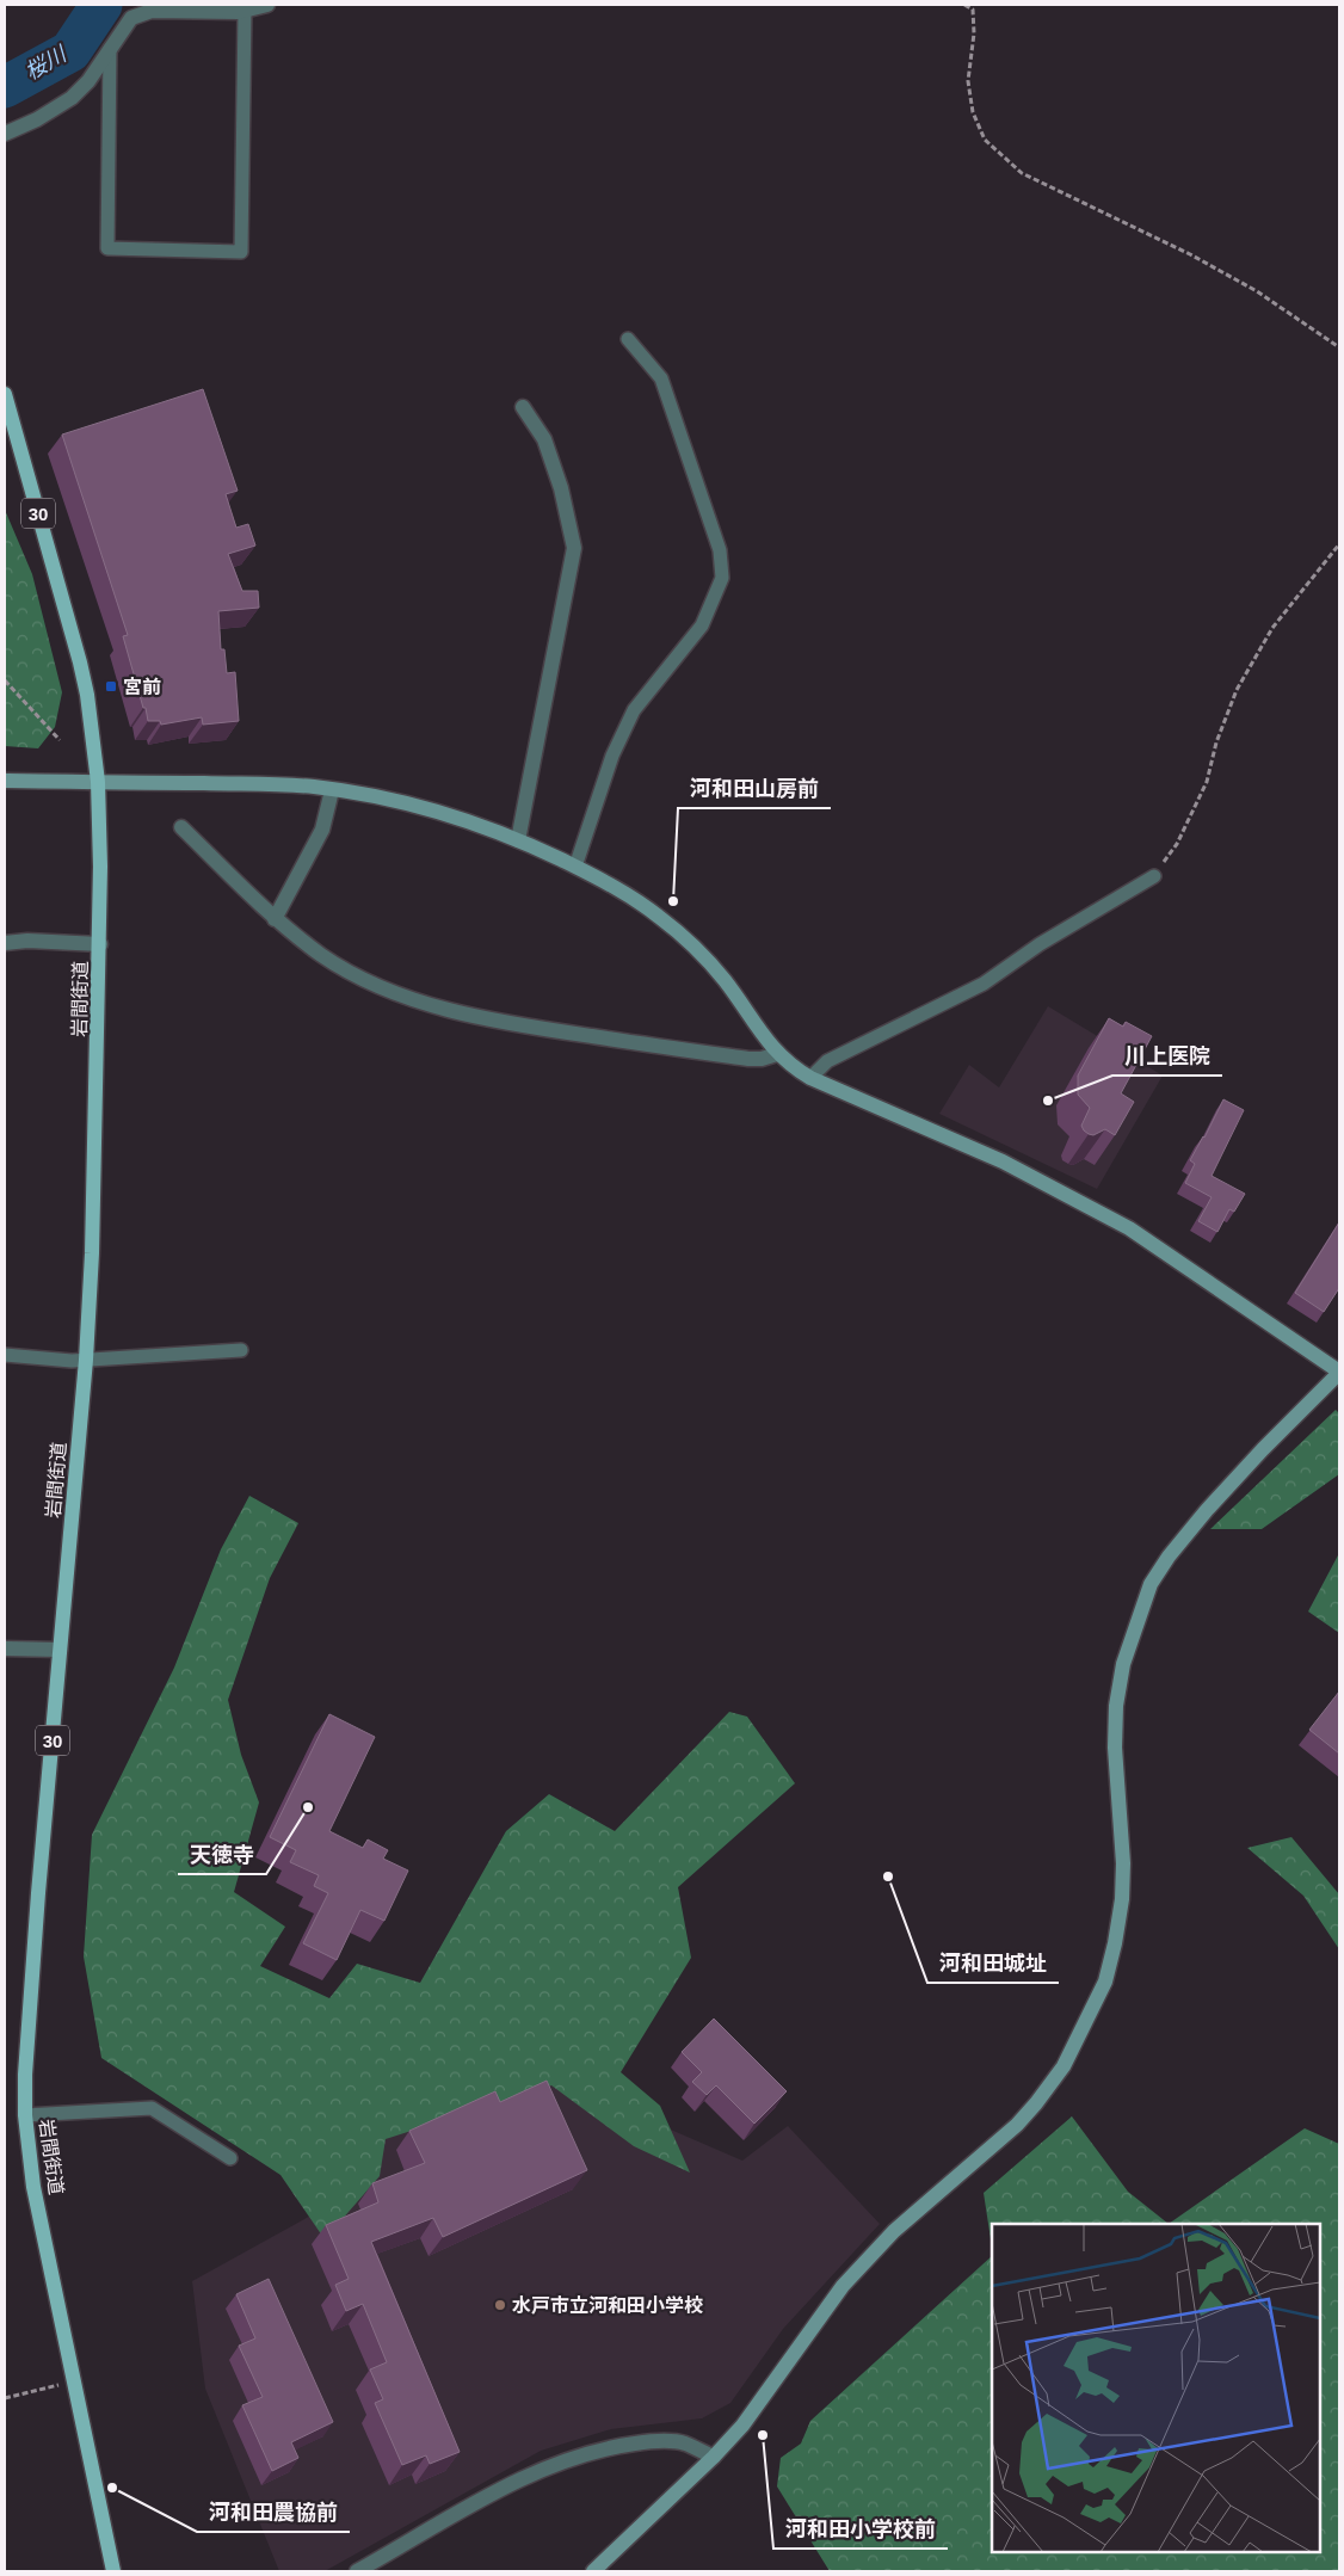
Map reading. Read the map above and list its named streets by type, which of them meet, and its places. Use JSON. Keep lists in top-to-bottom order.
{
  "streets": {
    "main road": ["30", "岩間街道"]
  },
  "water": ["桜川"],
  "places": {
    "transit": ["宮前"],
    "other": [
      "河和田山房前",
      "川上医院",
      "天徳寺",
      "河和田城址",
      "水戸市立河和田小学校",
      "河和田小学校前",
      "河和田農協前"
    ]
  }
}
